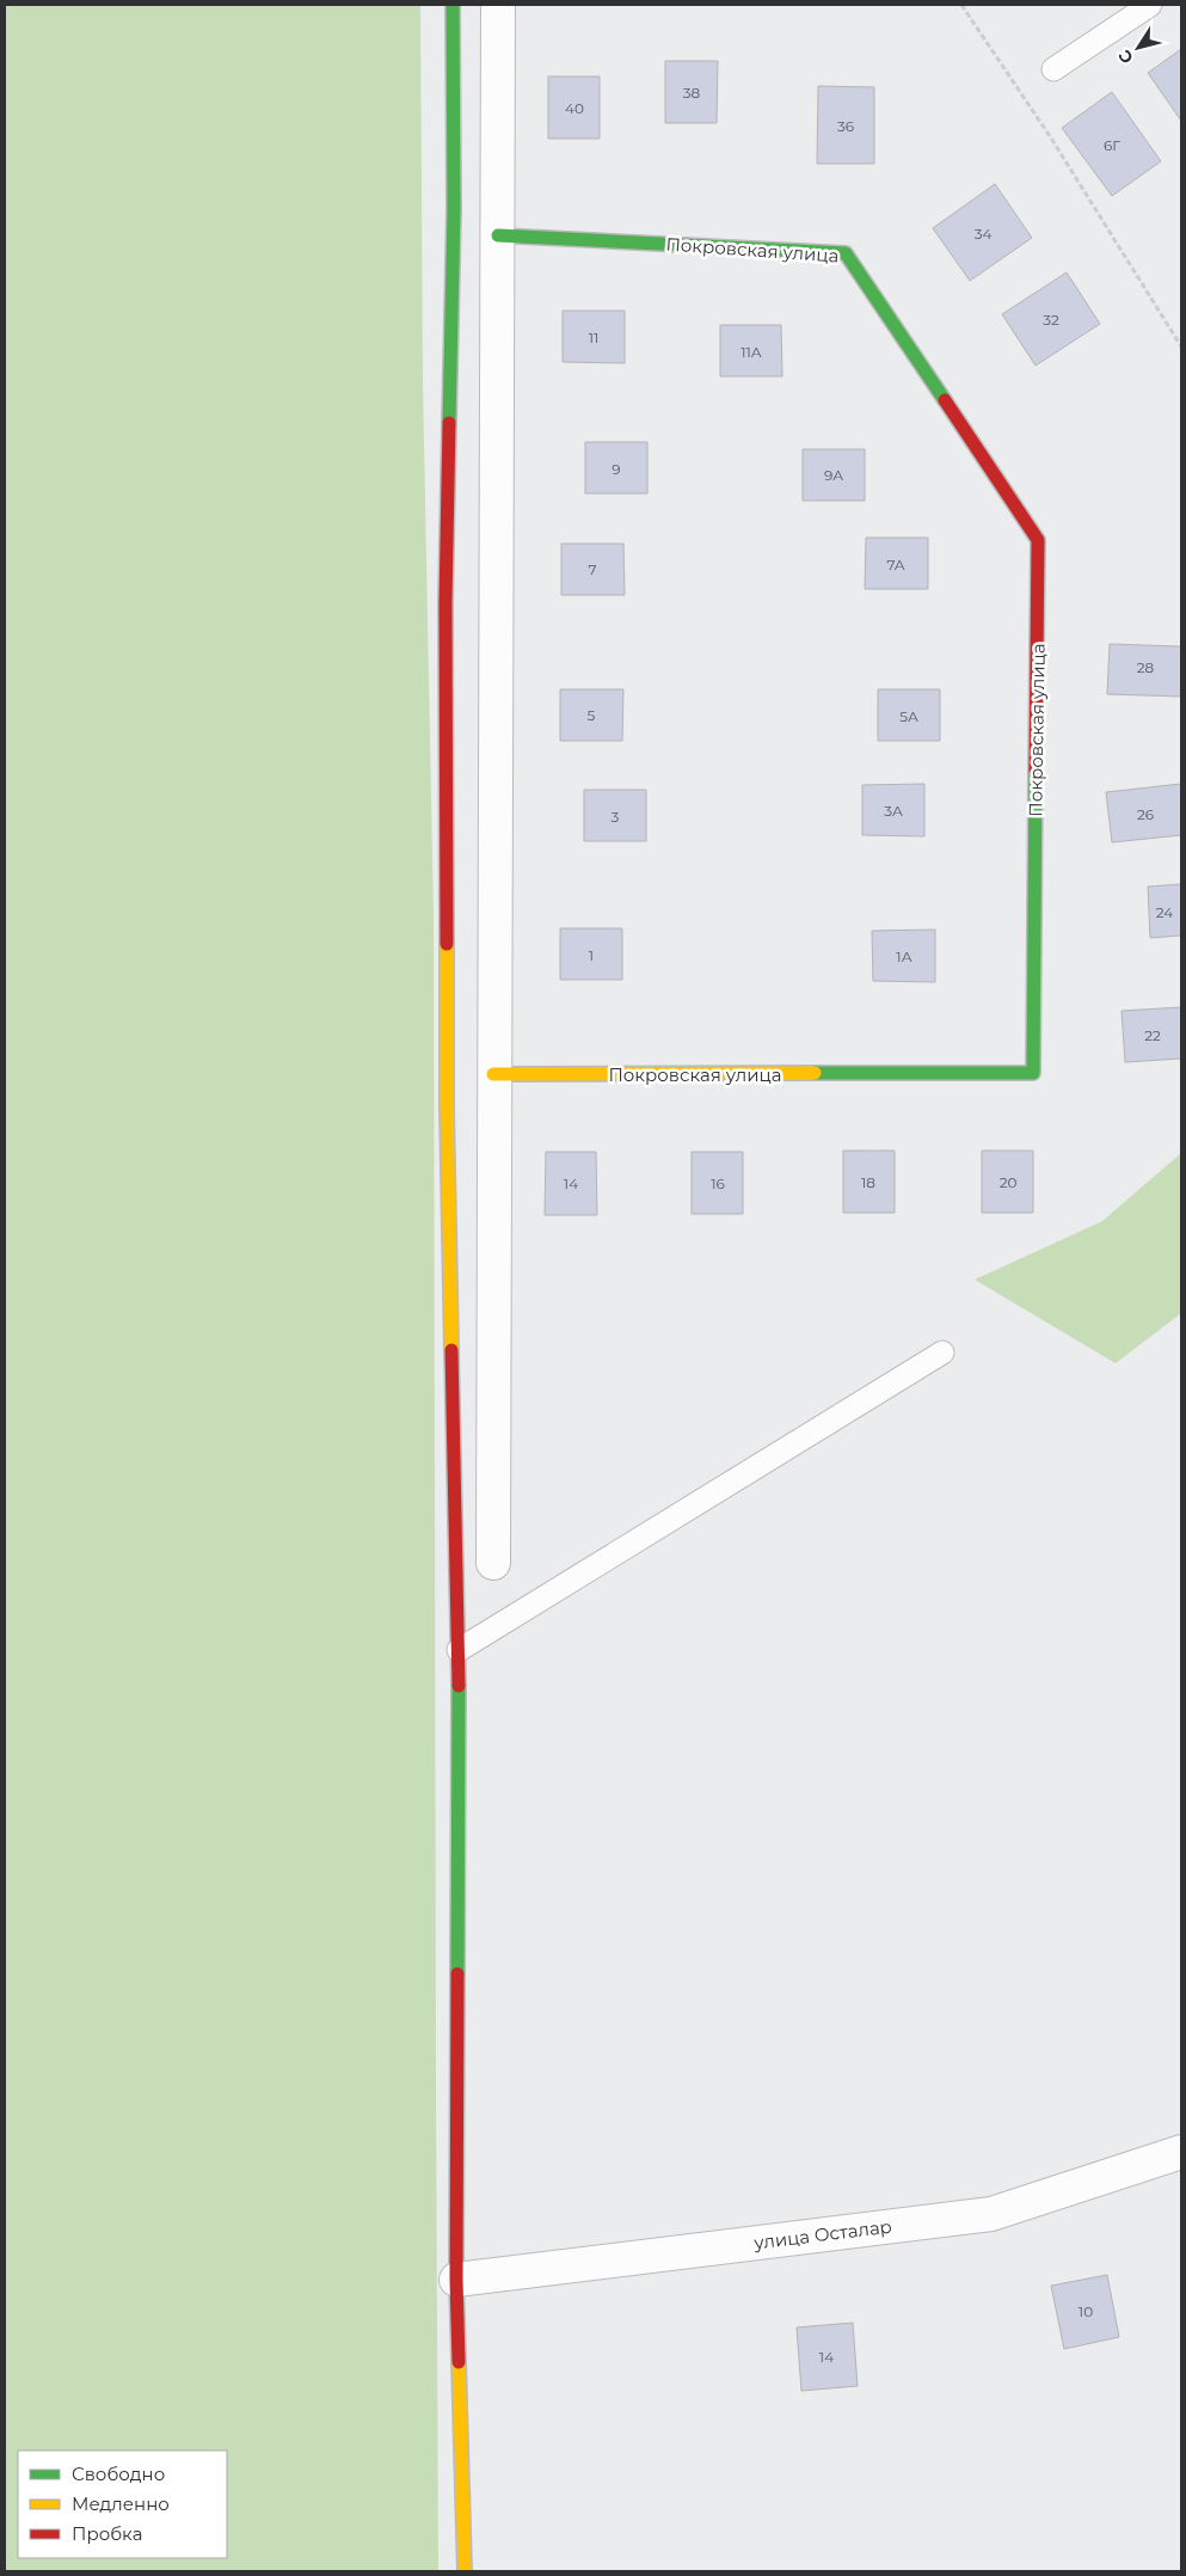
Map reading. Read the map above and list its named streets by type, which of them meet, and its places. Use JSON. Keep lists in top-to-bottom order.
{
  "streets": {
    "street": ["Покровская улица", "улица Осталар"]
  },
  "house_numbers": [
    "38",
    "40",
    "36",
    "6Г",
    "34",
    "32",
    "11",
    "11А",
    "9",
    "9А",
    "7А",
    "7",
    "28",
    "5",
    "5А",
    "3А",
    "26",
    "3",
    "24",
    "1",
    "1А",
    "22",
    "18",
    "20",
    "14",
    "16",
    "10",
    "14"
  ],
  "legend": ["Свободно", "Медленно", "Пробка"],
  "north": "bottom left"
}
